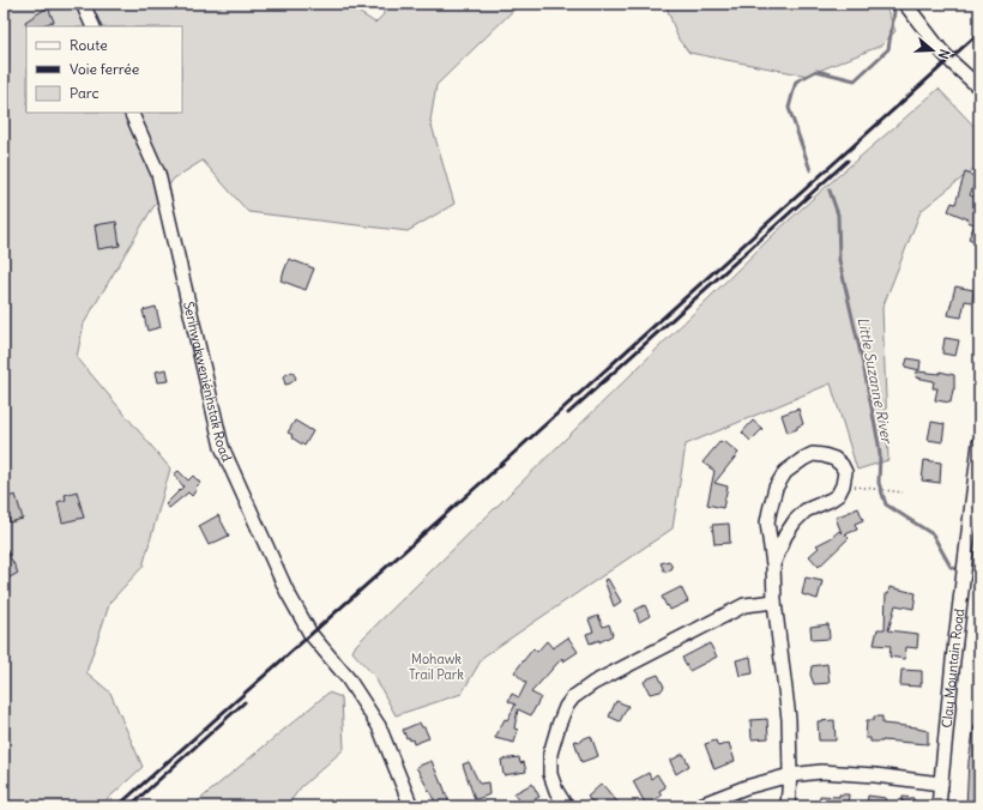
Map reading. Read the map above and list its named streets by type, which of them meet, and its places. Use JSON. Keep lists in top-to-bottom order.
{
  "streets": {
    "street": ["Serihwakweniénhstak Road", "Clay Mountain Road"]
  },
  "water": ["Little Suzanne River"],
  "parks": ["Mohawk Trail Park"],
  "legend": ["Route", "Voie ferrée", "Parc"],
  "north": "right"
}
